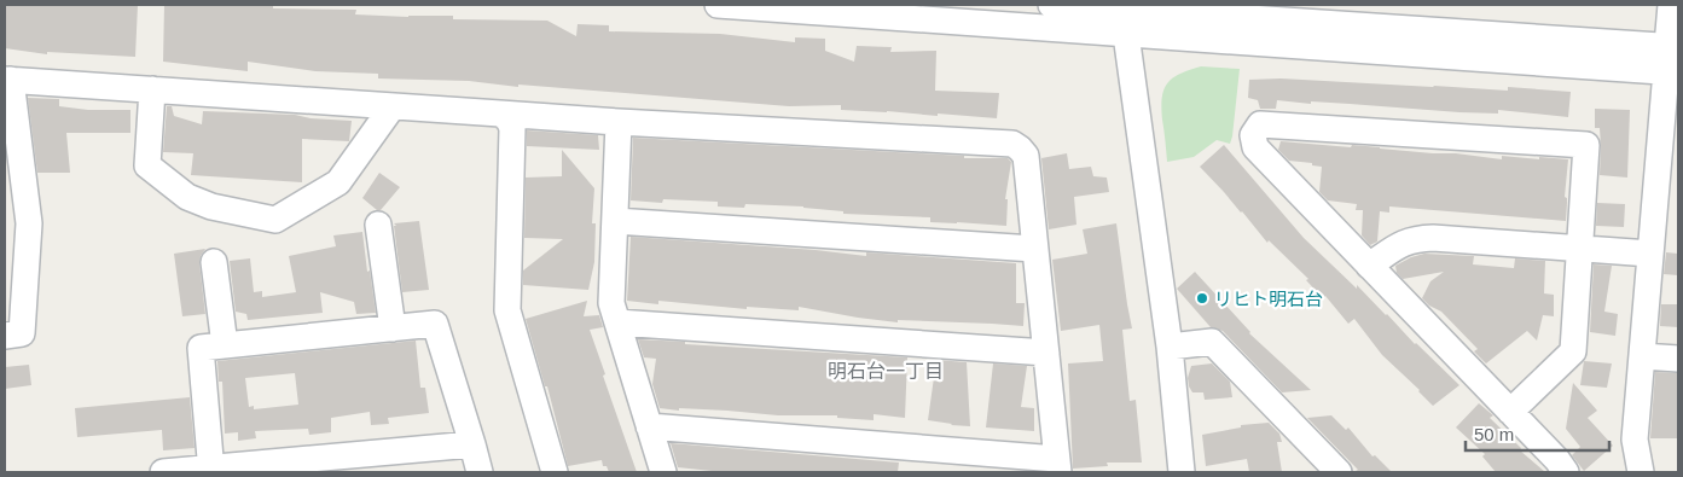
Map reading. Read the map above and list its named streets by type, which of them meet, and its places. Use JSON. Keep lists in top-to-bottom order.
{
  "districts": ["明石台一丁目"],
  "places": ["リヒト明石台"],
  "scale_bar": "50 m"
}
